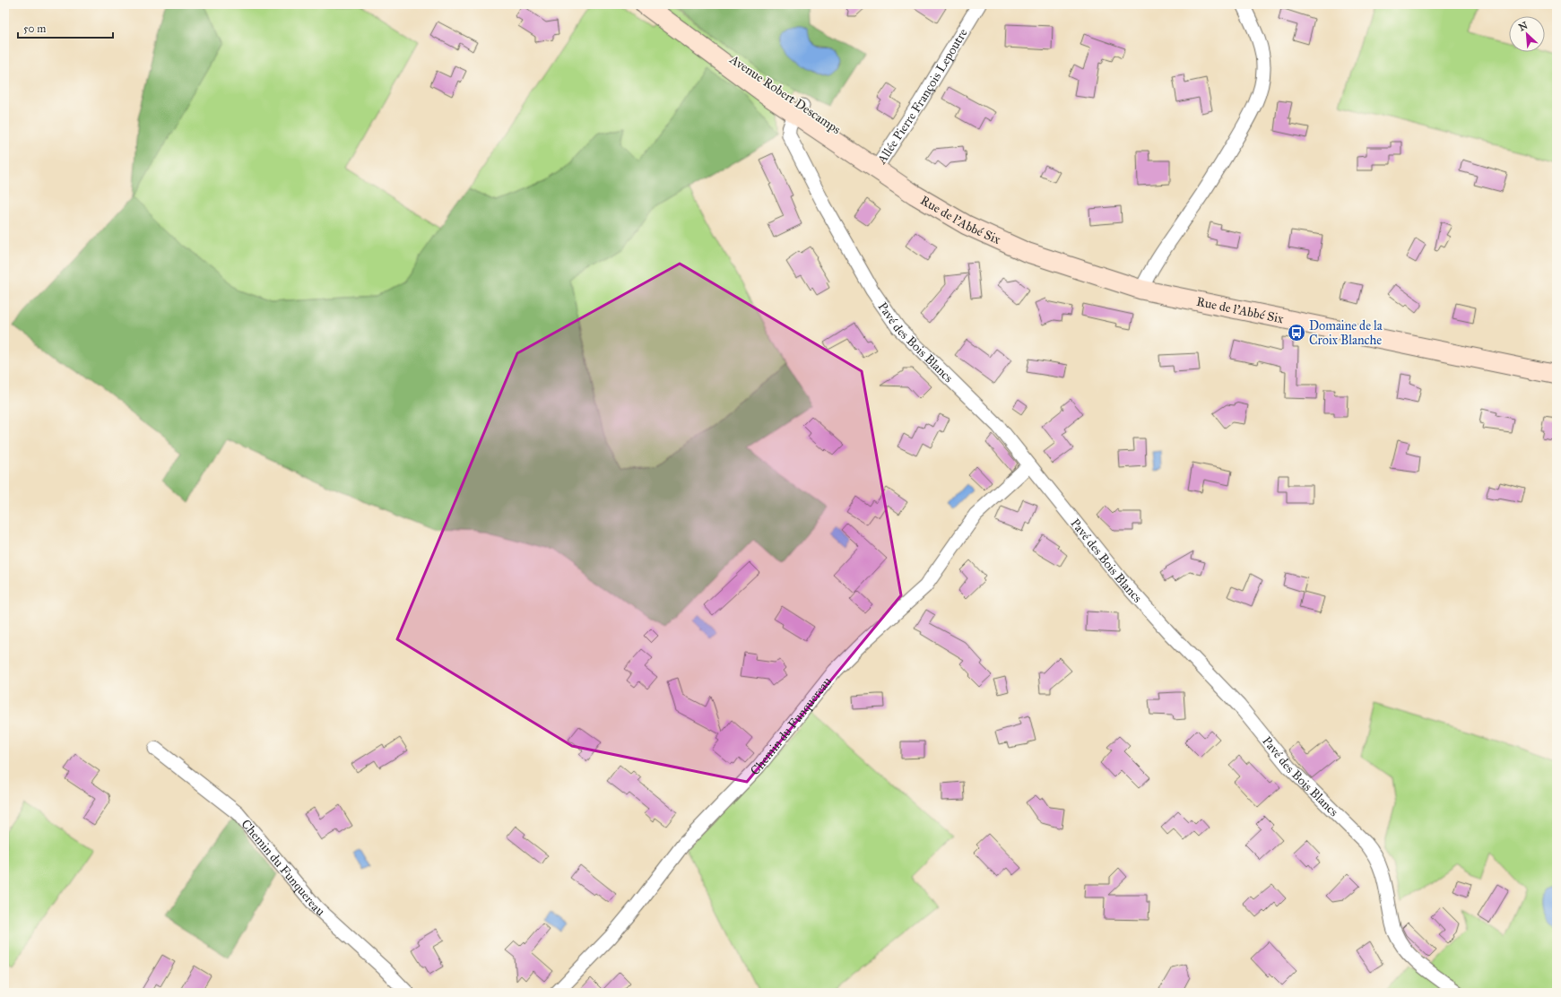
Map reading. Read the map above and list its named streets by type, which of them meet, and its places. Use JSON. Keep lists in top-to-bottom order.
{
  "streets": {
    "main road": ["Avenue Robert Descamps", "Rue de l'Abbé Six"],
    "street": ["Allée Pierre François Lepoutre", "Pavé des Bois Blancs", "Chemin du Funquereau"]
  },
  "crossings": [
    ["Avenue Robert Descamps", "Allée Pierre François Lepoutre"],
    ["Avenue Robert Descamps", "Rue de l'Abbé Six"],
    ["Avenue Robert Descamps", "Pavé des Bois Blancs"],
    ["Pavé des Bois Blancs", "Chemin du Funquereau"]
  ],
  "places": {
    "bus stop": ["Domaine de la Croix Blanche"]
  },
  "scale_bar": "50 m",
  "north": "top left"
}
